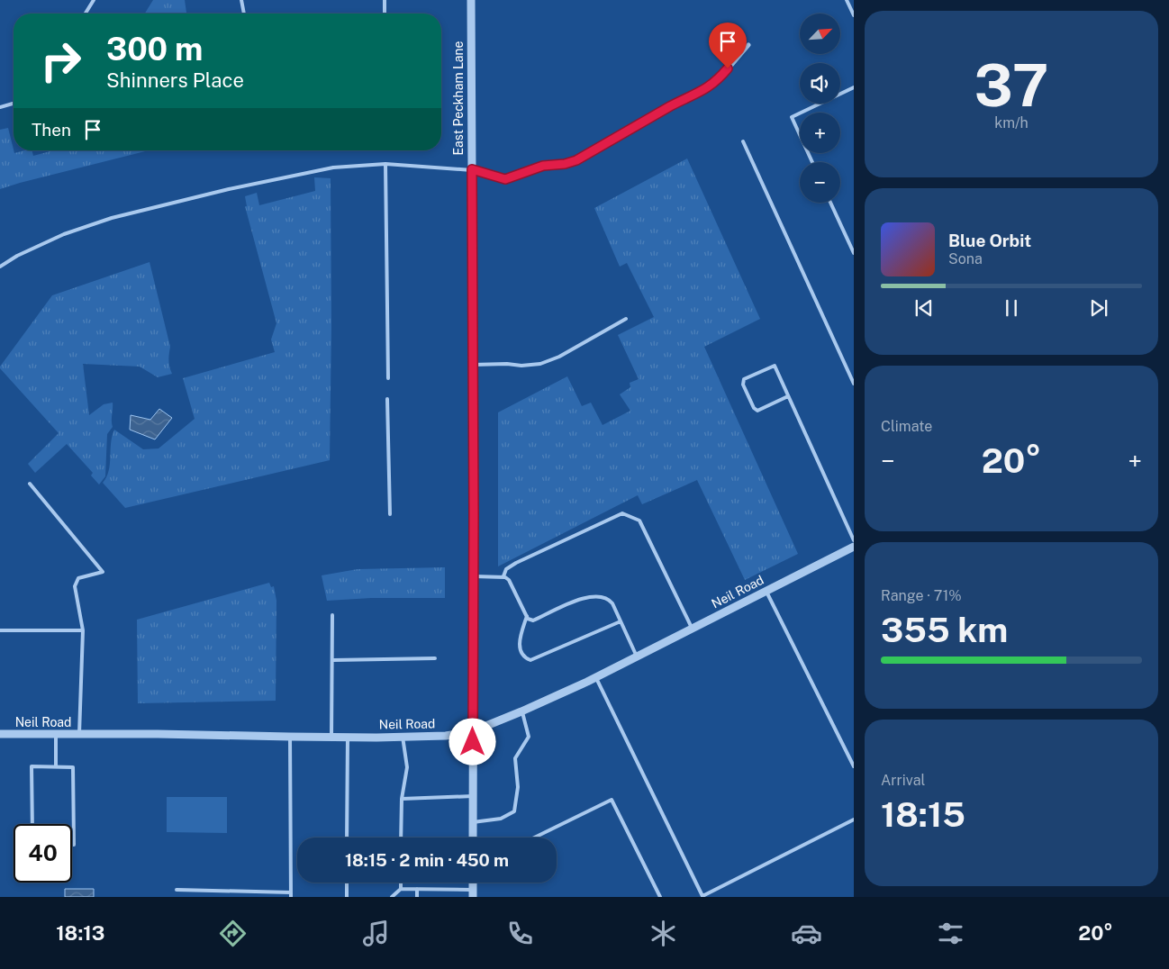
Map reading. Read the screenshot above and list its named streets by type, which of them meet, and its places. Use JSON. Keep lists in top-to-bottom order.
{
  "streets": {
    "street": ["East Peckham Lane", "Neil Road"]
  },
  "crossings": [
    ["East Peckham Lane", "Neil Road"]
  ],
  "north": "top right",
  "page": {
    "tile": [
      ["37", "km/h"],
      "Climate",
      ["Range · 71%", "355 km"],
      ["Arrival", "18:15"]
    ],
    "map_buttons": ["+", "−"],
    "turn": ["300 m", "Shinners Place"],
    "then": "Then",
    "song": ["Blue Orbit", "Sona"],
    "heat": ["−", "20°", "+"],
    "limit": "40",
    "trip": "18:15 · 2 min · 450 m",
    "tabs": ["18:13", "20°"]
  }
}
